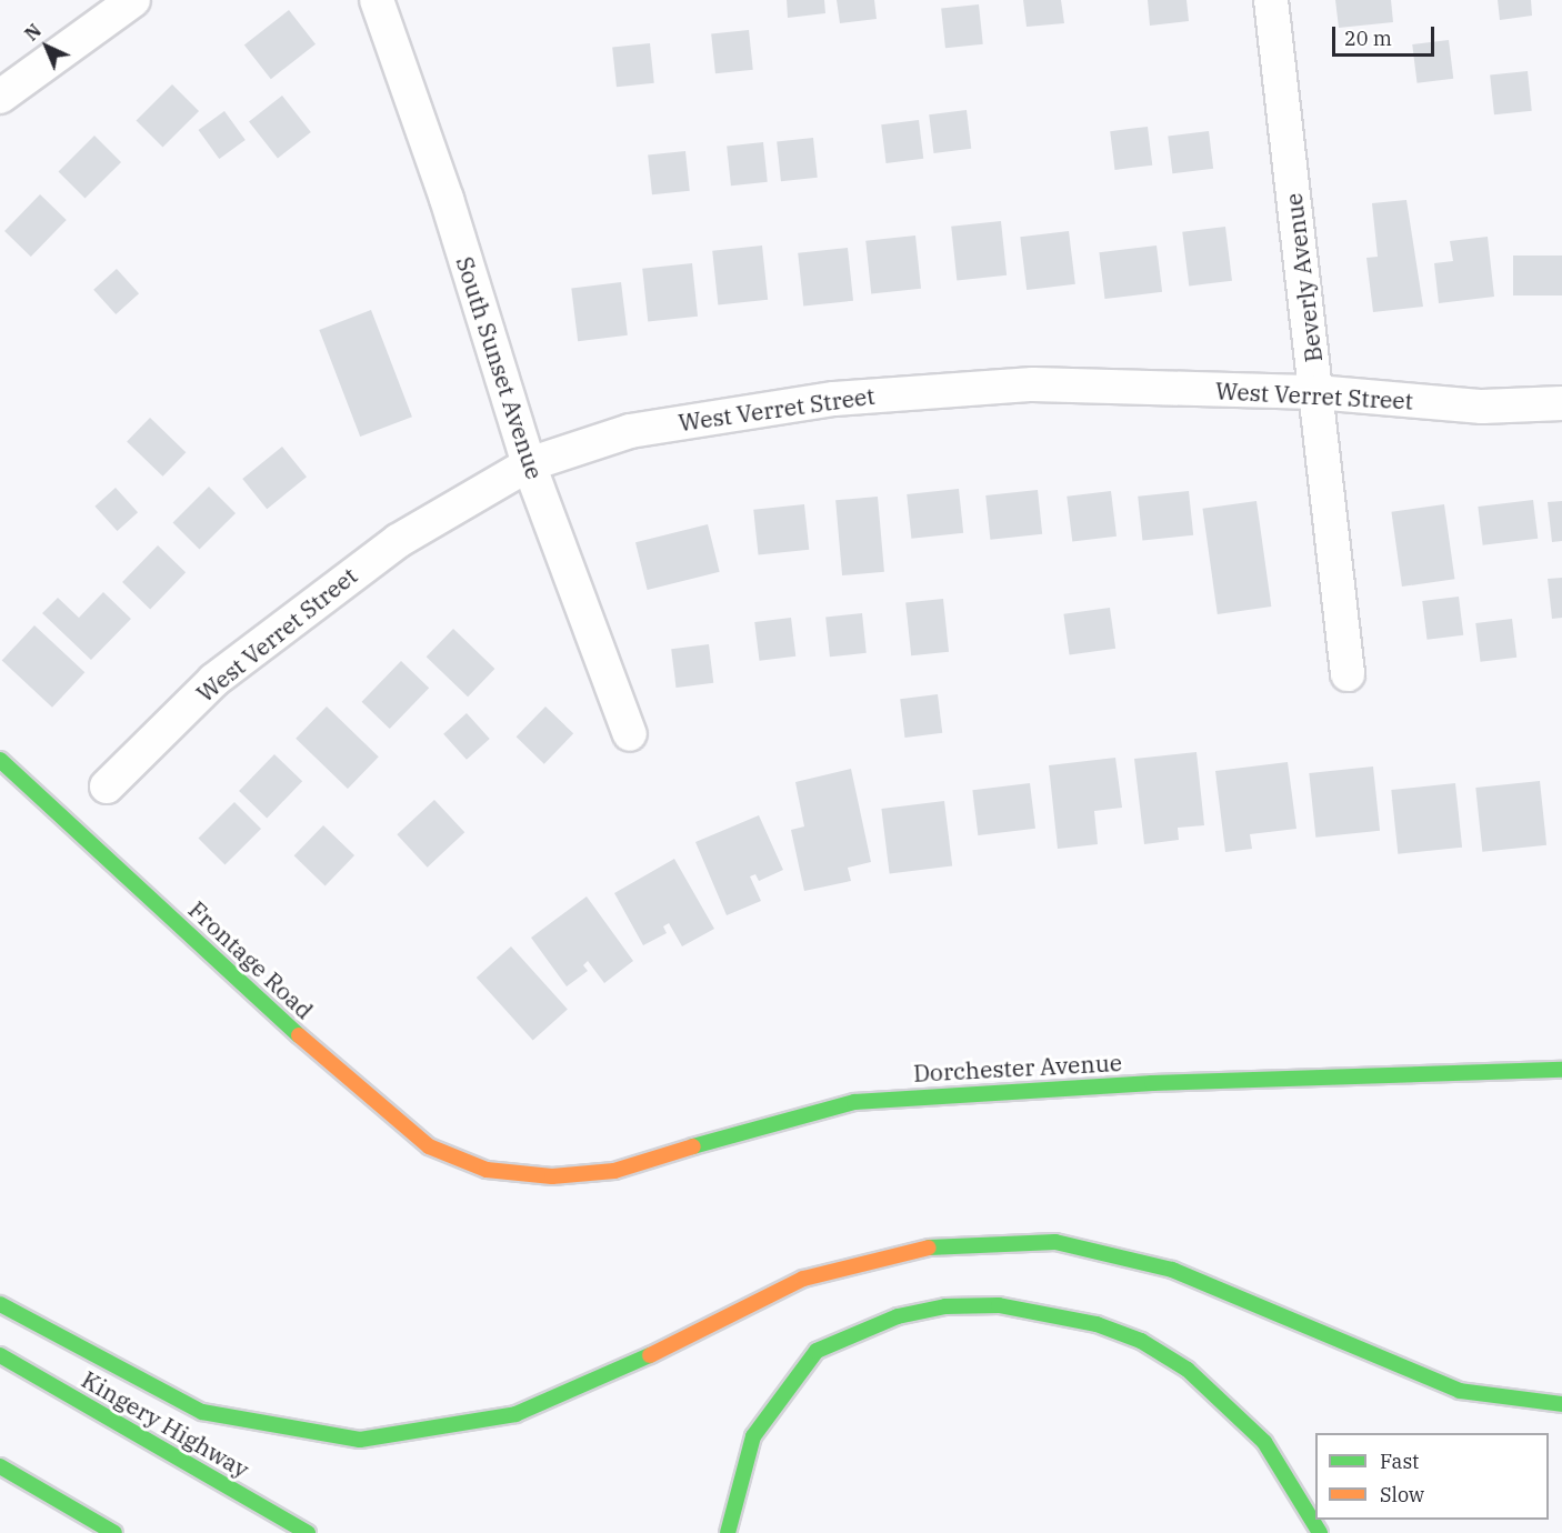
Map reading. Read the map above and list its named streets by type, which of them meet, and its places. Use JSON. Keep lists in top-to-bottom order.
{
  "streets": {
    "main road": ["Frontage Road", "Dorchester Avenue", "Kingery Highway"],
    "street": ["Beverly Avenue", "South Sunset Avenue", "West Verret Street"]
  },
  "crossings": [
    ["Beverly Avenue", "West Verret Street"],
    ["South Sunset Avenue", "West Verret Street"],
    ["Frontage Road", "Dorchester Avenue"]
  ],
  "legend": ["Fast", "Slow"],
  "scale_bar": "20 m",
  "north": "top left"
}
